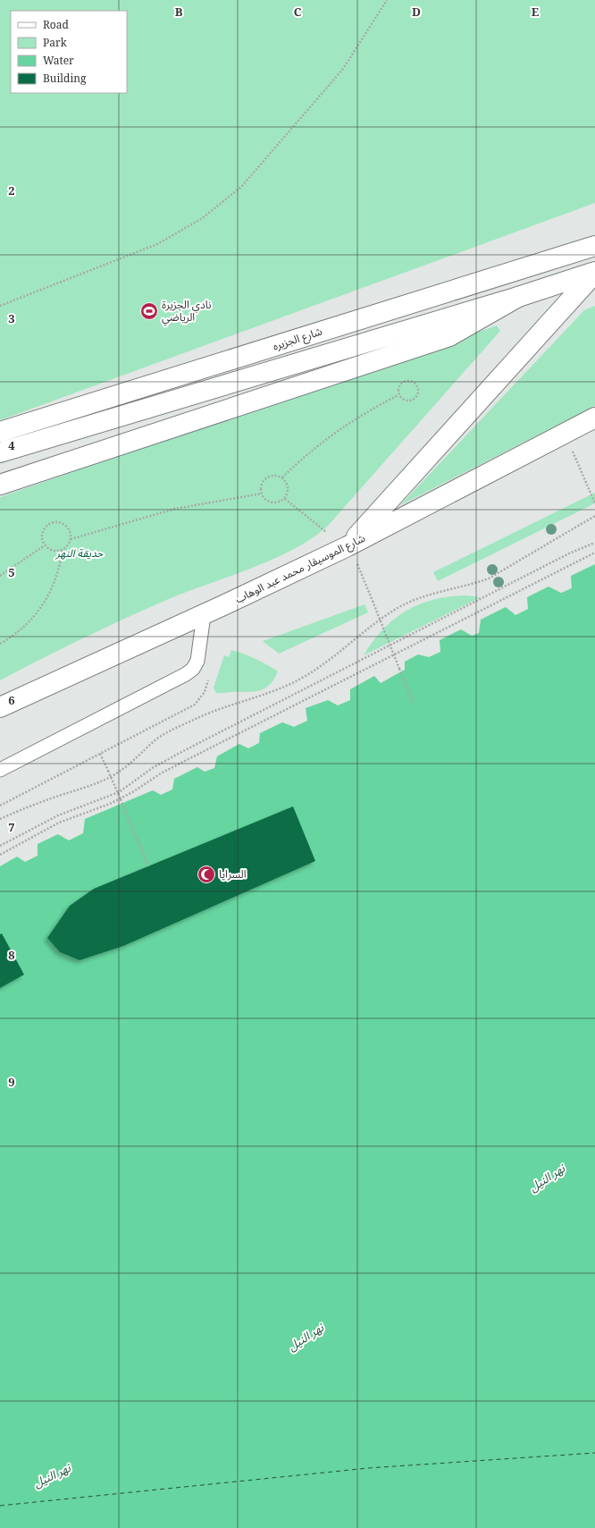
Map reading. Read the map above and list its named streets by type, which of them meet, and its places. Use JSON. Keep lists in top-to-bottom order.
{
  "streets": {
    "main road": ["شارع الجزيره", "شارع الموسيقار محمد عبد الوهاب"]
  },
  "water": ["نهر النيل"],
  "parks": ["حديقة النهر"],
  "places": {
    "sports": ["نادي الجزيرة الرياضي"],
    "mosque": ["السرايا"]
  },
  "legend": [
    "Road",
    "Park",
    "Water",
    "Building"
  ],
  "grid": {
    "columns": [
      "B",
      "C",
      "D",
      "E"
    ],
    "rows": [
      "2",
      "3",
      "4",
      "5",
      "6",
      "7",
      "8",
      "9"
    ]
  }
}
